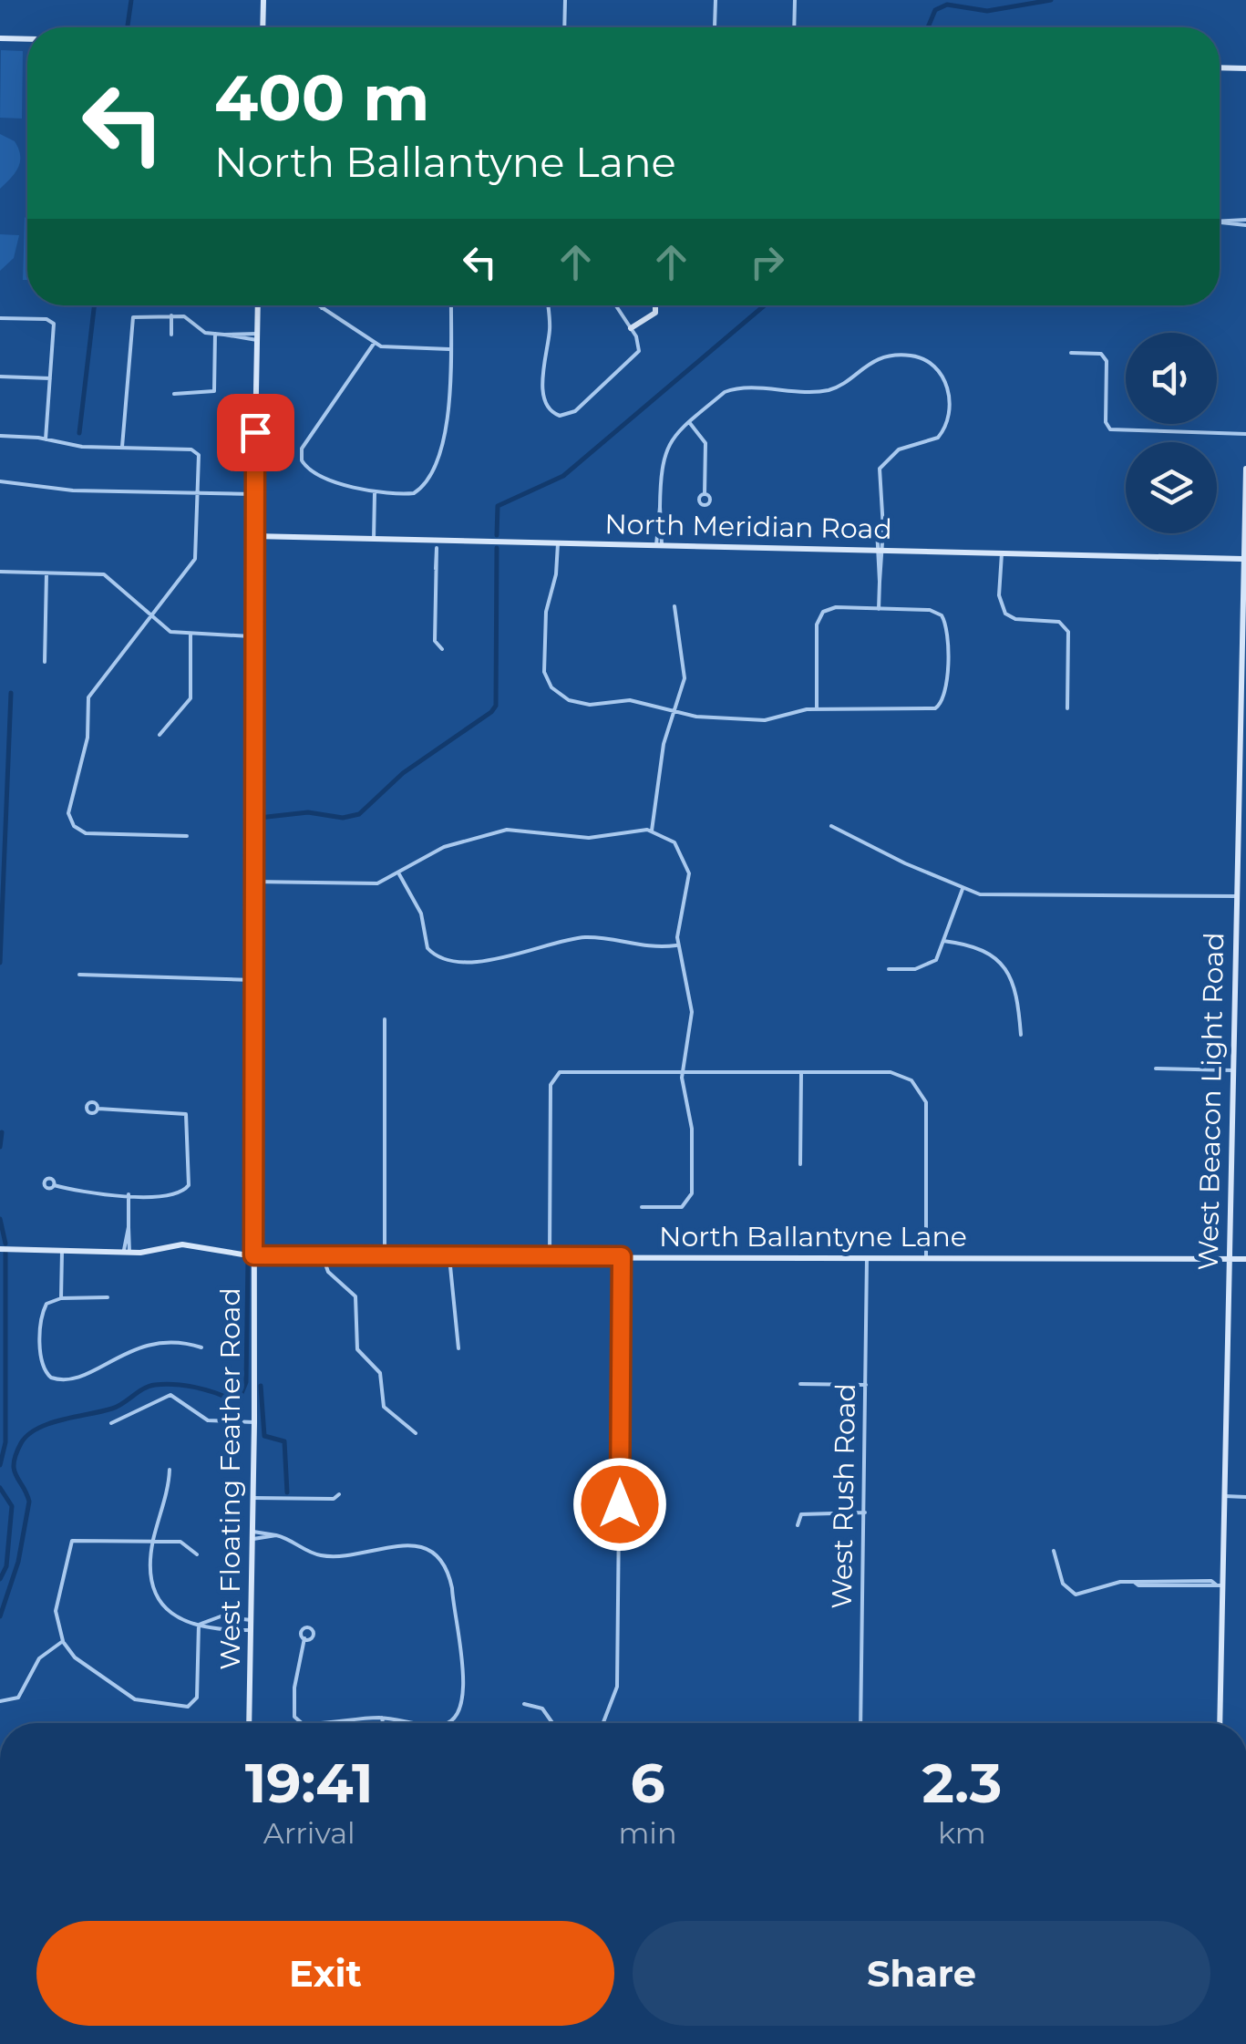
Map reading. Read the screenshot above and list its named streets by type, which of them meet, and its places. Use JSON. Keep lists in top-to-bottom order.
{
  "streets": {
    "main road": [
      "North Meridian Road",
      "West Beacon Light Road",
      "North Ballantyne Lane",
      "West Floating Feather Road"
    ],
    "street": ["West Rush Road"]
  },
  "crossings": [
    ["North Meridian Road", "West Beacon Light Road"],
    ["North Meridian Road", "West Floating Feather Road"],
    ["West Beacon Light Road", "North Ballantyne Lane"],
    ["North Ballantyne Lane", "West Floating Feather Road"],
    ["North Ballantyne Lane", "West Rush Road"]
  ],
  "page": {
    "turn": ["400 m", "North Ballantyne Lane"],
    "eta": [
      "19:41",
      "Arrival",
      "6",
      "min",
      "2.3",
      "km"
    ],
    "buttons": ["Exit", "Share"]
  }
}
